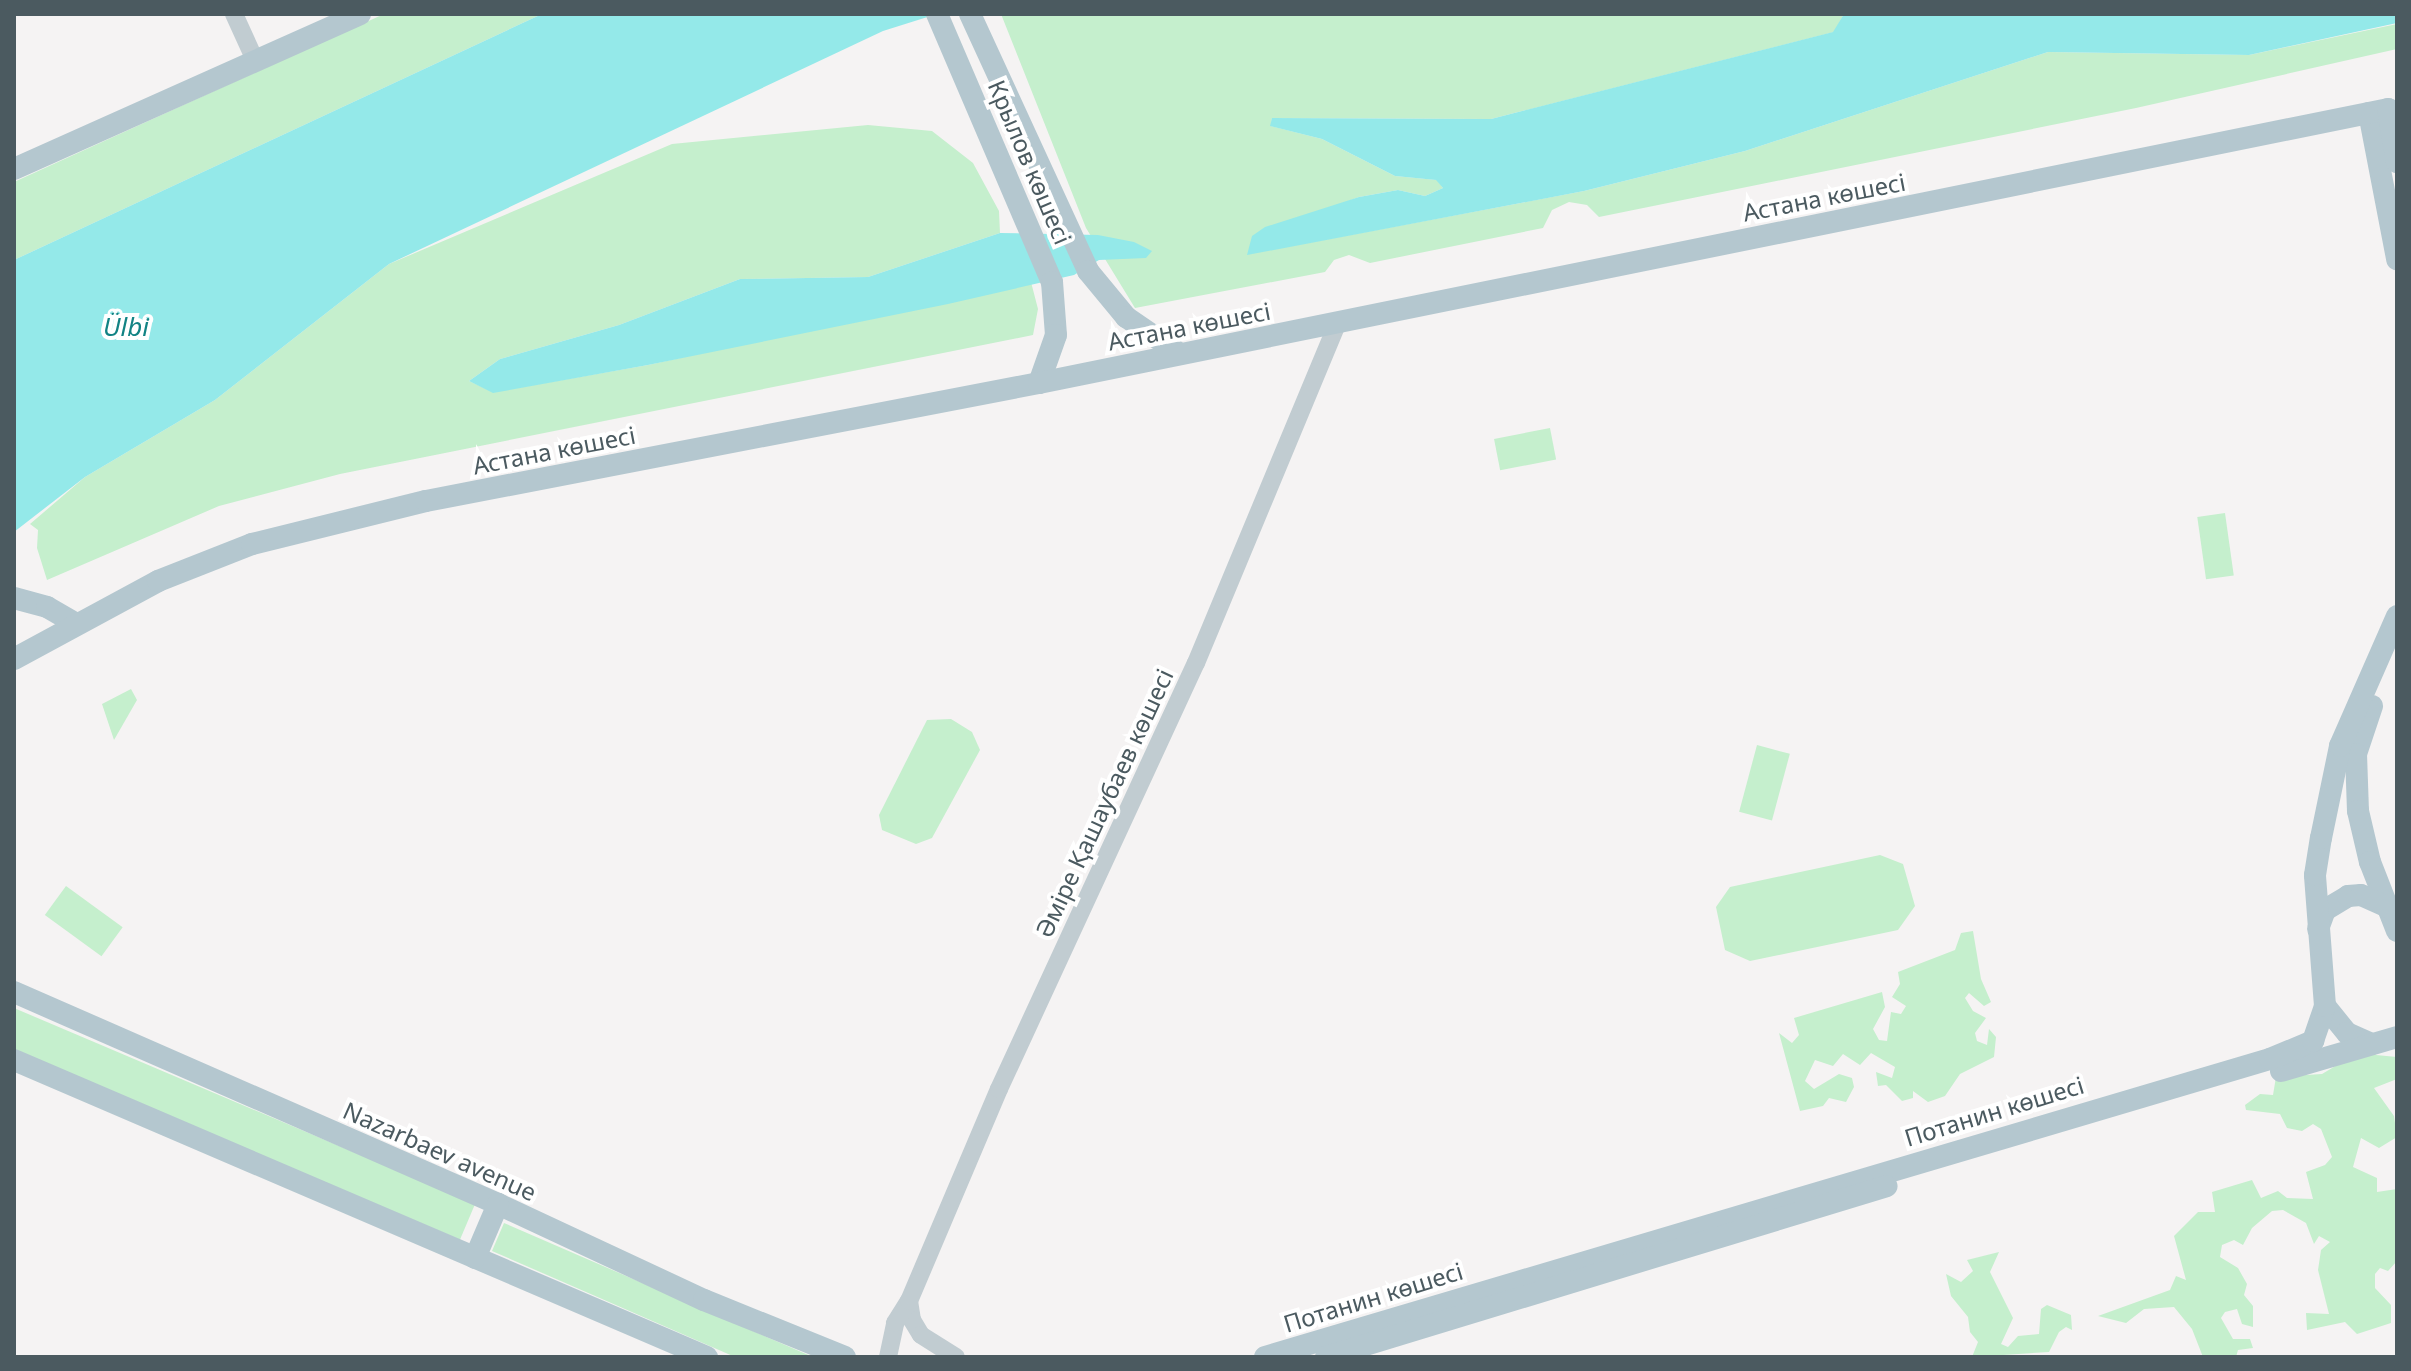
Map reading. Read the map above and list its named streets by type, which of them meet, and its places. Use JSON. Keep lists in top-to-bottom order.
{
  "streets": {
    "main road": [
      "Крылов көшесі",
      "Астана көшесі",
      "Потанин көшесі",
      "Nazarbaev avenue"
    ],
    "street": ["Әміре Қашаубаев көшесі"]
  },
  "crossings": [
    ["Крылов көшесі", "Астана көшесі"],
    ["Астана көшесі", "Әміре Қашаубаев көшесі"]
  ],
  "water": ["Ülbi"]
}
